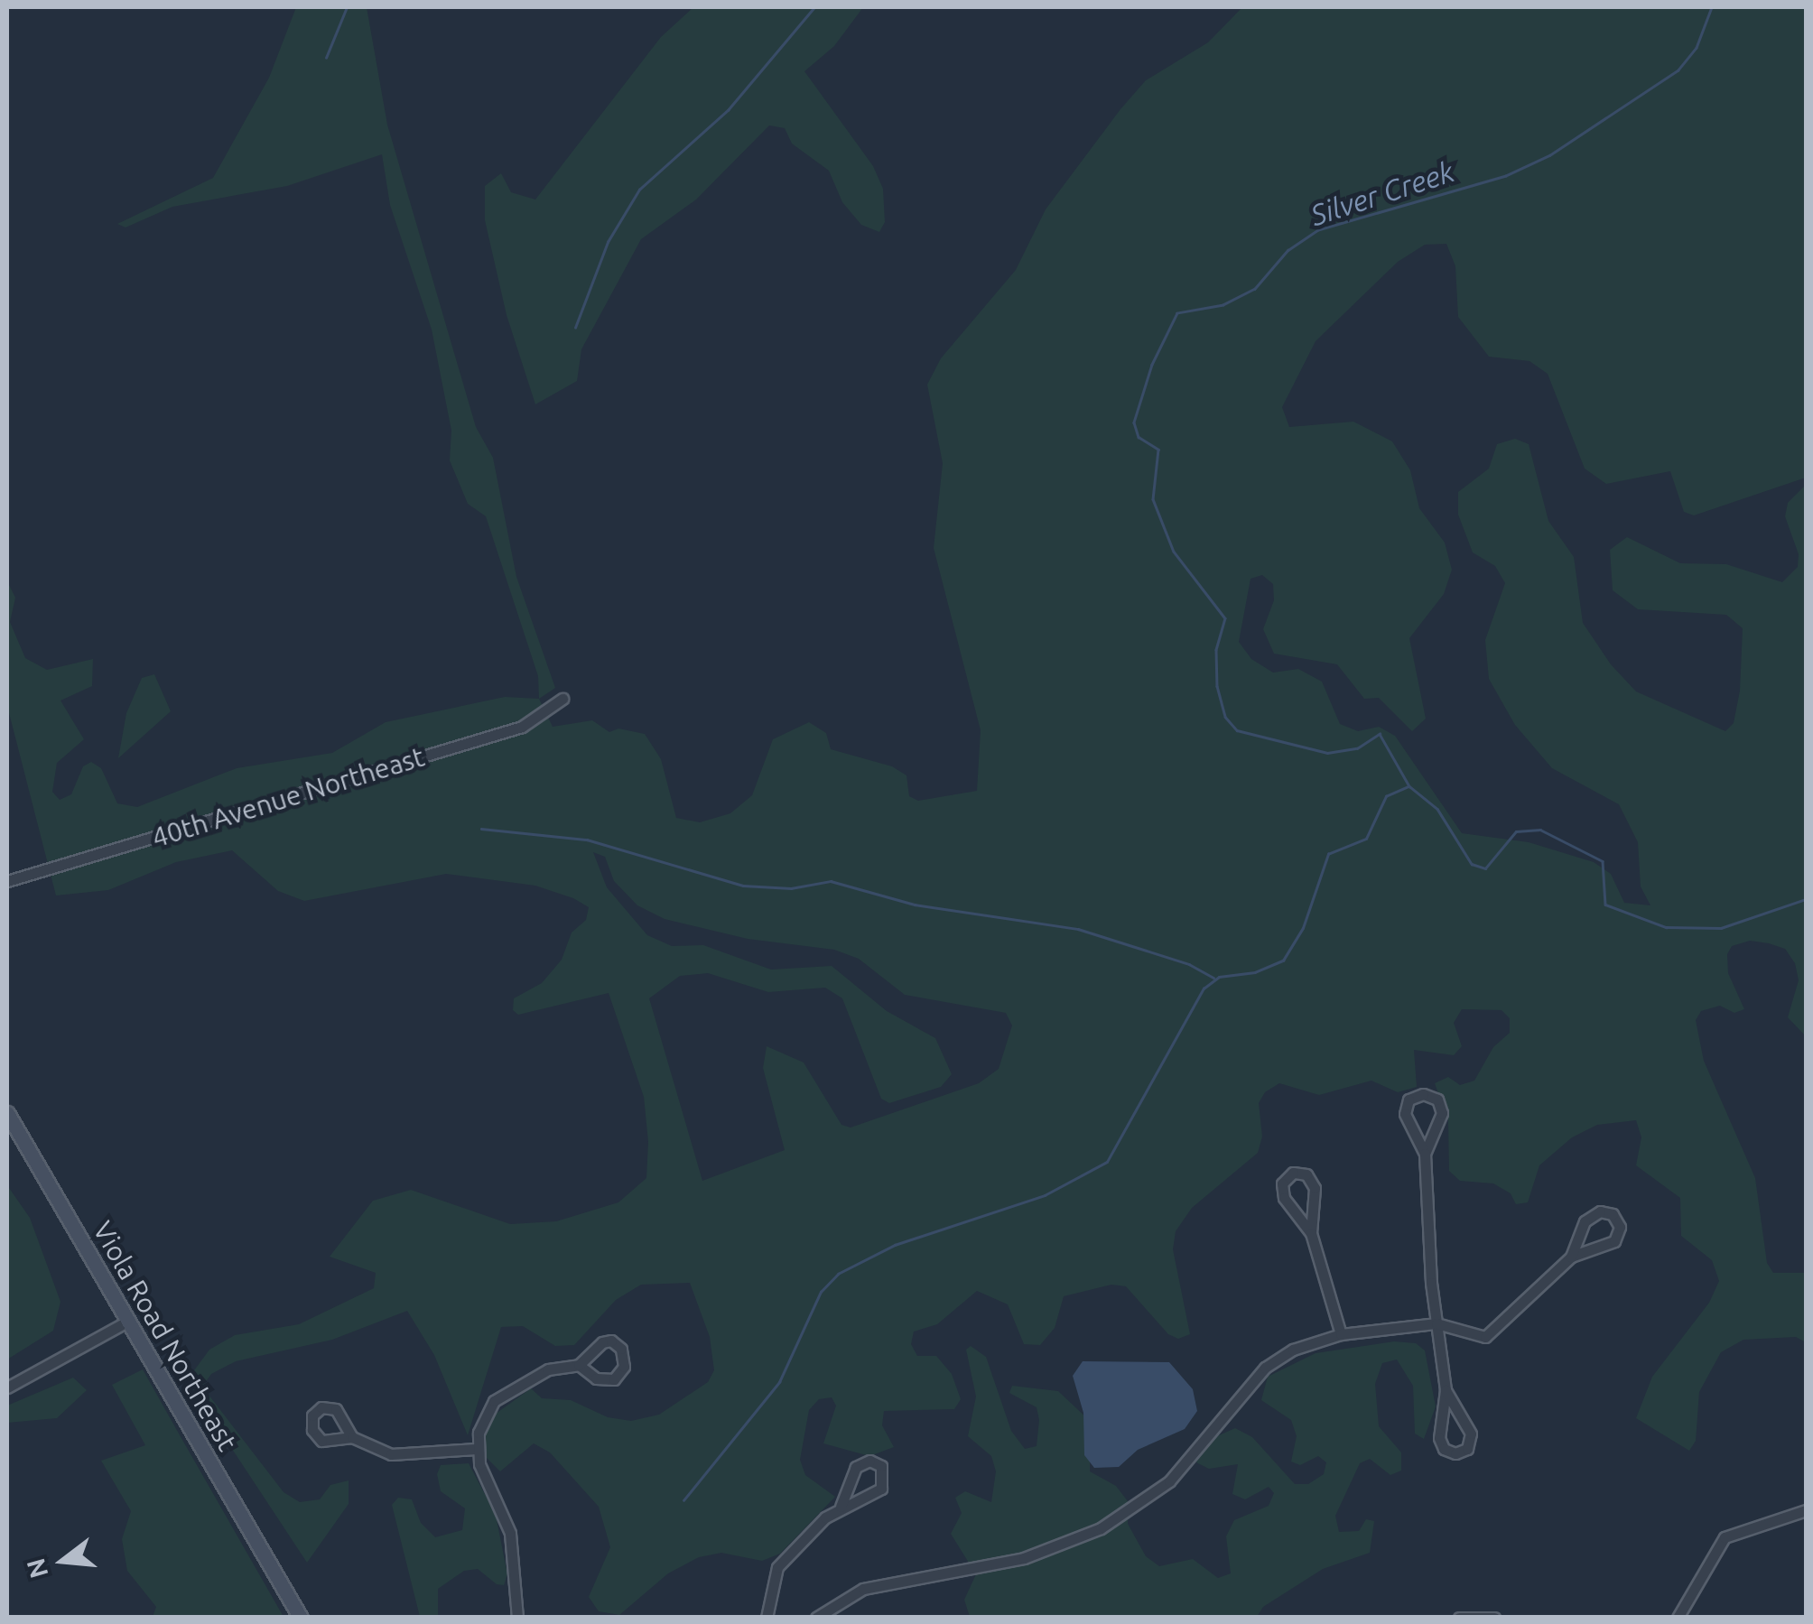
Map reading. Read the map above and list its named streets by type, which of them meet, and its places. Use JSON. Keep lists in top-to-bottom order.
{
  "streets": {
    "main road": ["Viola Road Northeast"],
    "street": ["40th Avenue Northeast"]
  },
  "water": ["Silver Creek"],
  "north": "left"
}
